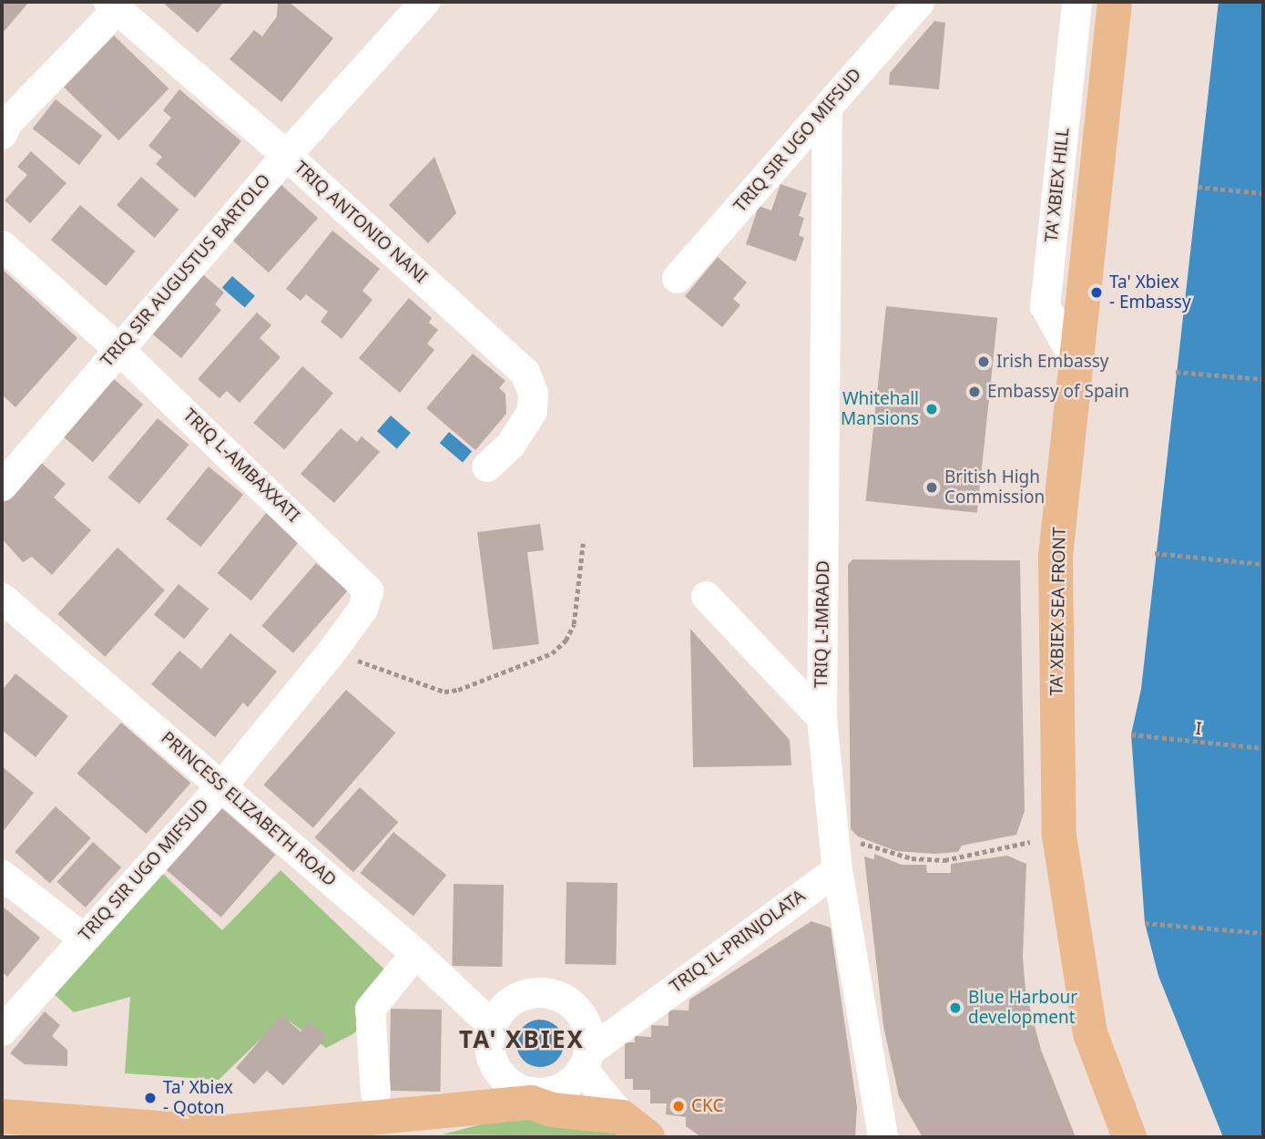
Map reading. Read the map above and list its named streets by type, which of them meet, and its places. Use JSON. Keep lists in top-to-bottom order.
{
  "streets": {
    "main road": ["TA' XBIEX SEA FRONT"],
    "street": [
      "TRIQ SIR UGO MIFSUD",
      "TA' XBIEX HILL",
      "TRIQ ANTONIO NANI",
      "TRIQ SIR AUGUSTUS BARTOLO",
      "TRIQ L-AMBAXXATI",
      "TRIQ L-IMRADD",
      "PRINCESS ELIZABETH ROAD",
      "TRIQ IL-PRINJOLATA"
    ],
    "path": ["I"]
  },
  "crossings": [
    ["TRIQ SIR UGO MIFSUD", "TRIQ L-AMBAXXATI"],
    ["TRIQ SIR UGO MIFSUD", "TRIQ L-IMRADD"],
    ["TRIQ SIR UGO MIFSUD", "PRINCESS ELIZABETH ROAD"],
    ["TA' XBIEX HILL", "TA' XBIEX SEA FRONT"],
    ["TRIQ ANTONIO NANI", "TRIQ SIR AUGUSTUS BARTOLO"],
    ["TRIQ SIR AUGUSTUS BARTOLO", "TRIQ L-AMBAXXATI"],
    ["TRIQ L-IMRADD", "TRIQ IL-PRINJOLATA"],
    ["PRINCESS ELIZABETH ROAD", "TRIQ IL-PRINJOLATA"]
  ],
  "districts": ["TA' XBIEX"],
  "places": [
    "Ta' Xbiex - Embassy",
    "Irish Embassy",
    "Embassy of Spain",
    "Whitehall Mansions",
    "British High Commission",
    "Blue Harbour development",
    "Ta' Xbiex - Qoton",
    "CKC"
  ]
}
